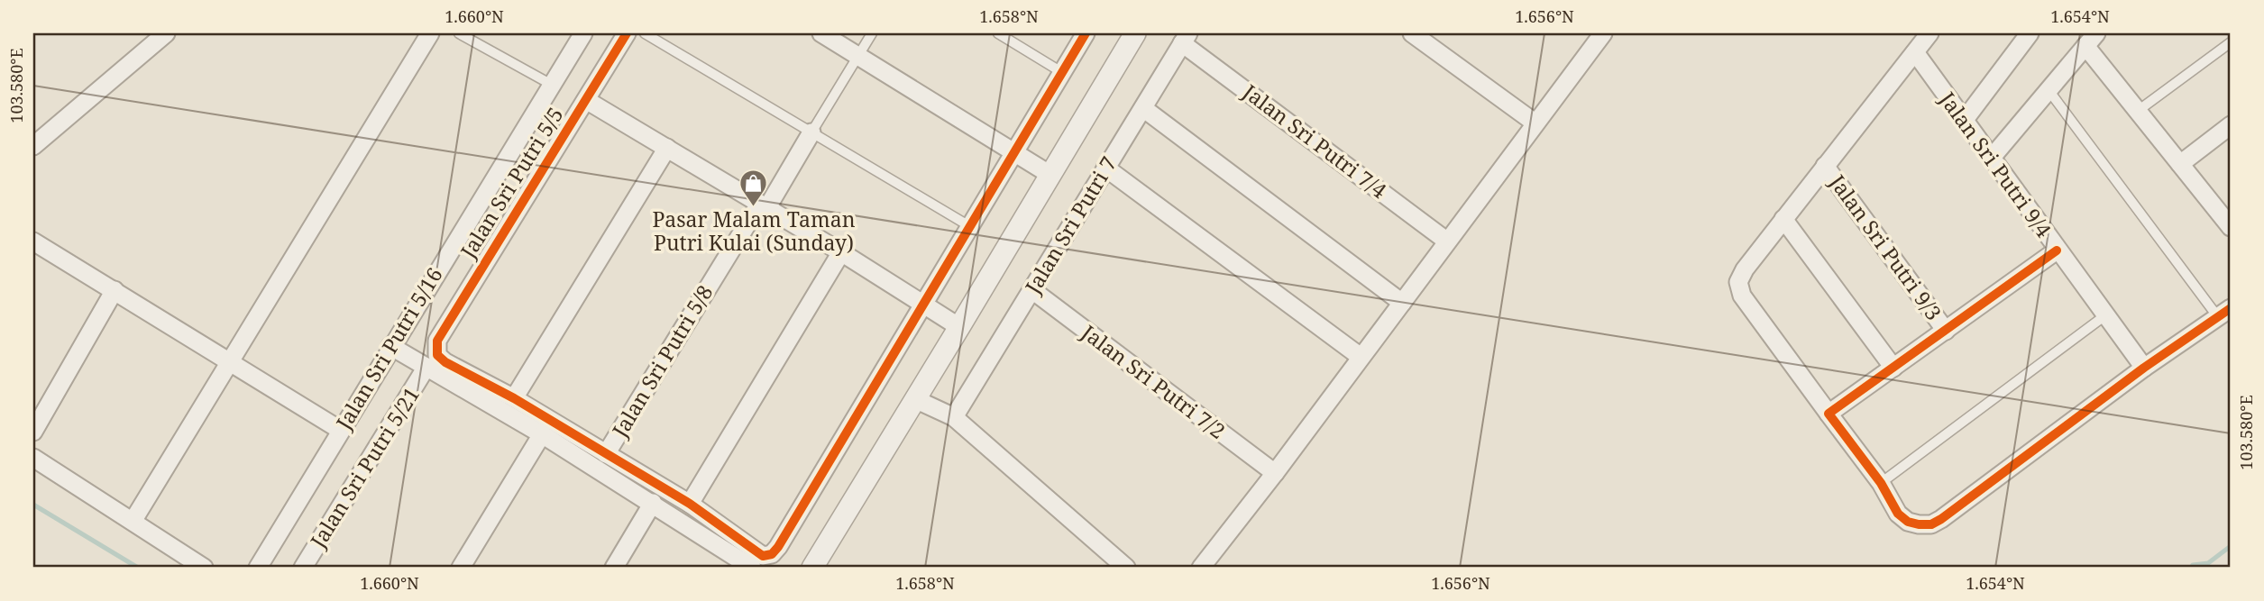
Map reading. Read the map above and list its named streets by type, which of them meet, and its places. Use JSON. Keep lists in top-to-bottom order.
{
  "streets": {
    "street": [
      "Jalan Sri Putri 7/4",
      "Jalan Sri Putri 9/4",
      "Jalan Sri Putri 5/5",
      "Jalan Sri Putri 7",
      "Jalan Sri Putri 9/3",
      "Jalan Sri Putri 5/16",
      "Jalan Sri Putri 5/8",
      "Jalan Sri Putri 7/2",
      "Jalan Sri Putri 5/21"
    ]
  },
  "crossings": [
    ["Jalan Sri Putri 7/4", "Jalan Sri Putri 7"],
    ["Jalan Sri Putri 5/5", "Jalan Sri Putri 5/21"],
    ["Jalan Sri Putri 7", "Jalan Sri Putri 7/2"]
  ],
  "places": {
    "shop": ["Pasar Malam Taman Putri Kulai (Sunday)"]
  },
  "coordinates": [
    "1.660°N",
    "1.658°N",
    "1.656°N",
    "1.654°N",
    "103.580°E"
  ]
}
